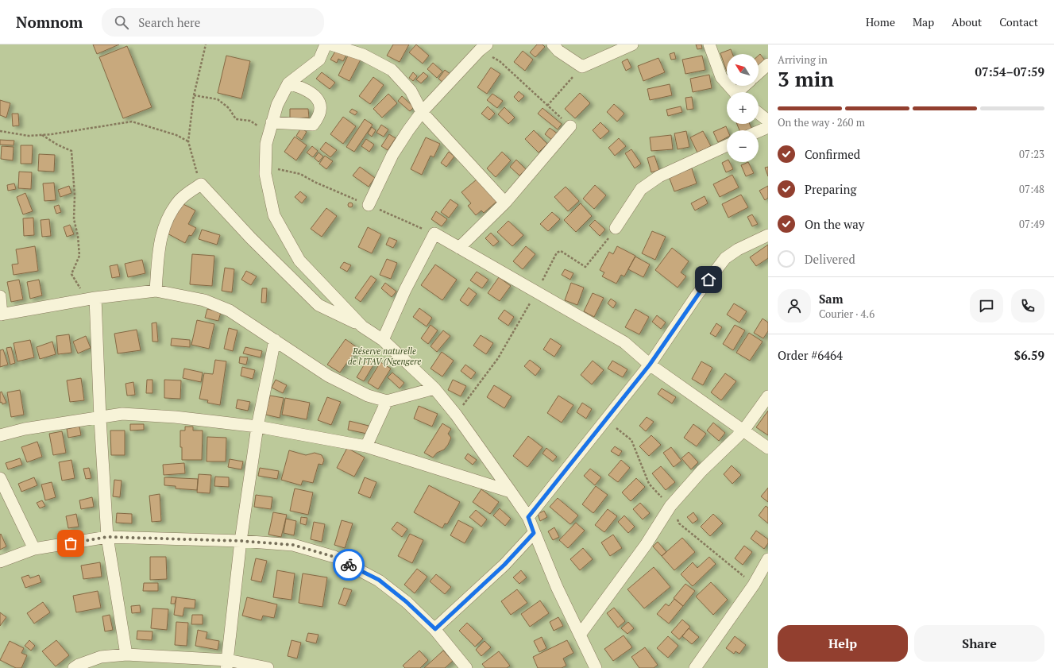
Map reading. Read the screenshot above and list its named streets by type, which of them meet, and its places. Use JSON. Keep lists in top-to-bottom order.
{
  "parks": ["Réserve naturelle de l'ITAV (Ngengere"],
  "north": "top left",
  "page": {
    "header": "Nomnom",
    "search": "Search here",
    "nav": [
      "Home",
      "Map",
      "About",
      "Contact"
    ],
    "heading": ["3 min", "Arriving in", "07:54–07:59"],
    "panel": [
      "Sam",
      "Courier · 4.6",
      "Order #6464",
      "$6.59"
    ],
    "map_buttons": ["+", "−"],
    "bar": "On the way · 260 m",
    "list": [
      ["Confirmed", "07:23"],
      ["Preparing", "07:48"],
      ["On the way", "07:49"],
      "Delivered"
    ],
    "buttons": ["Help", "Share"]
  }
}
